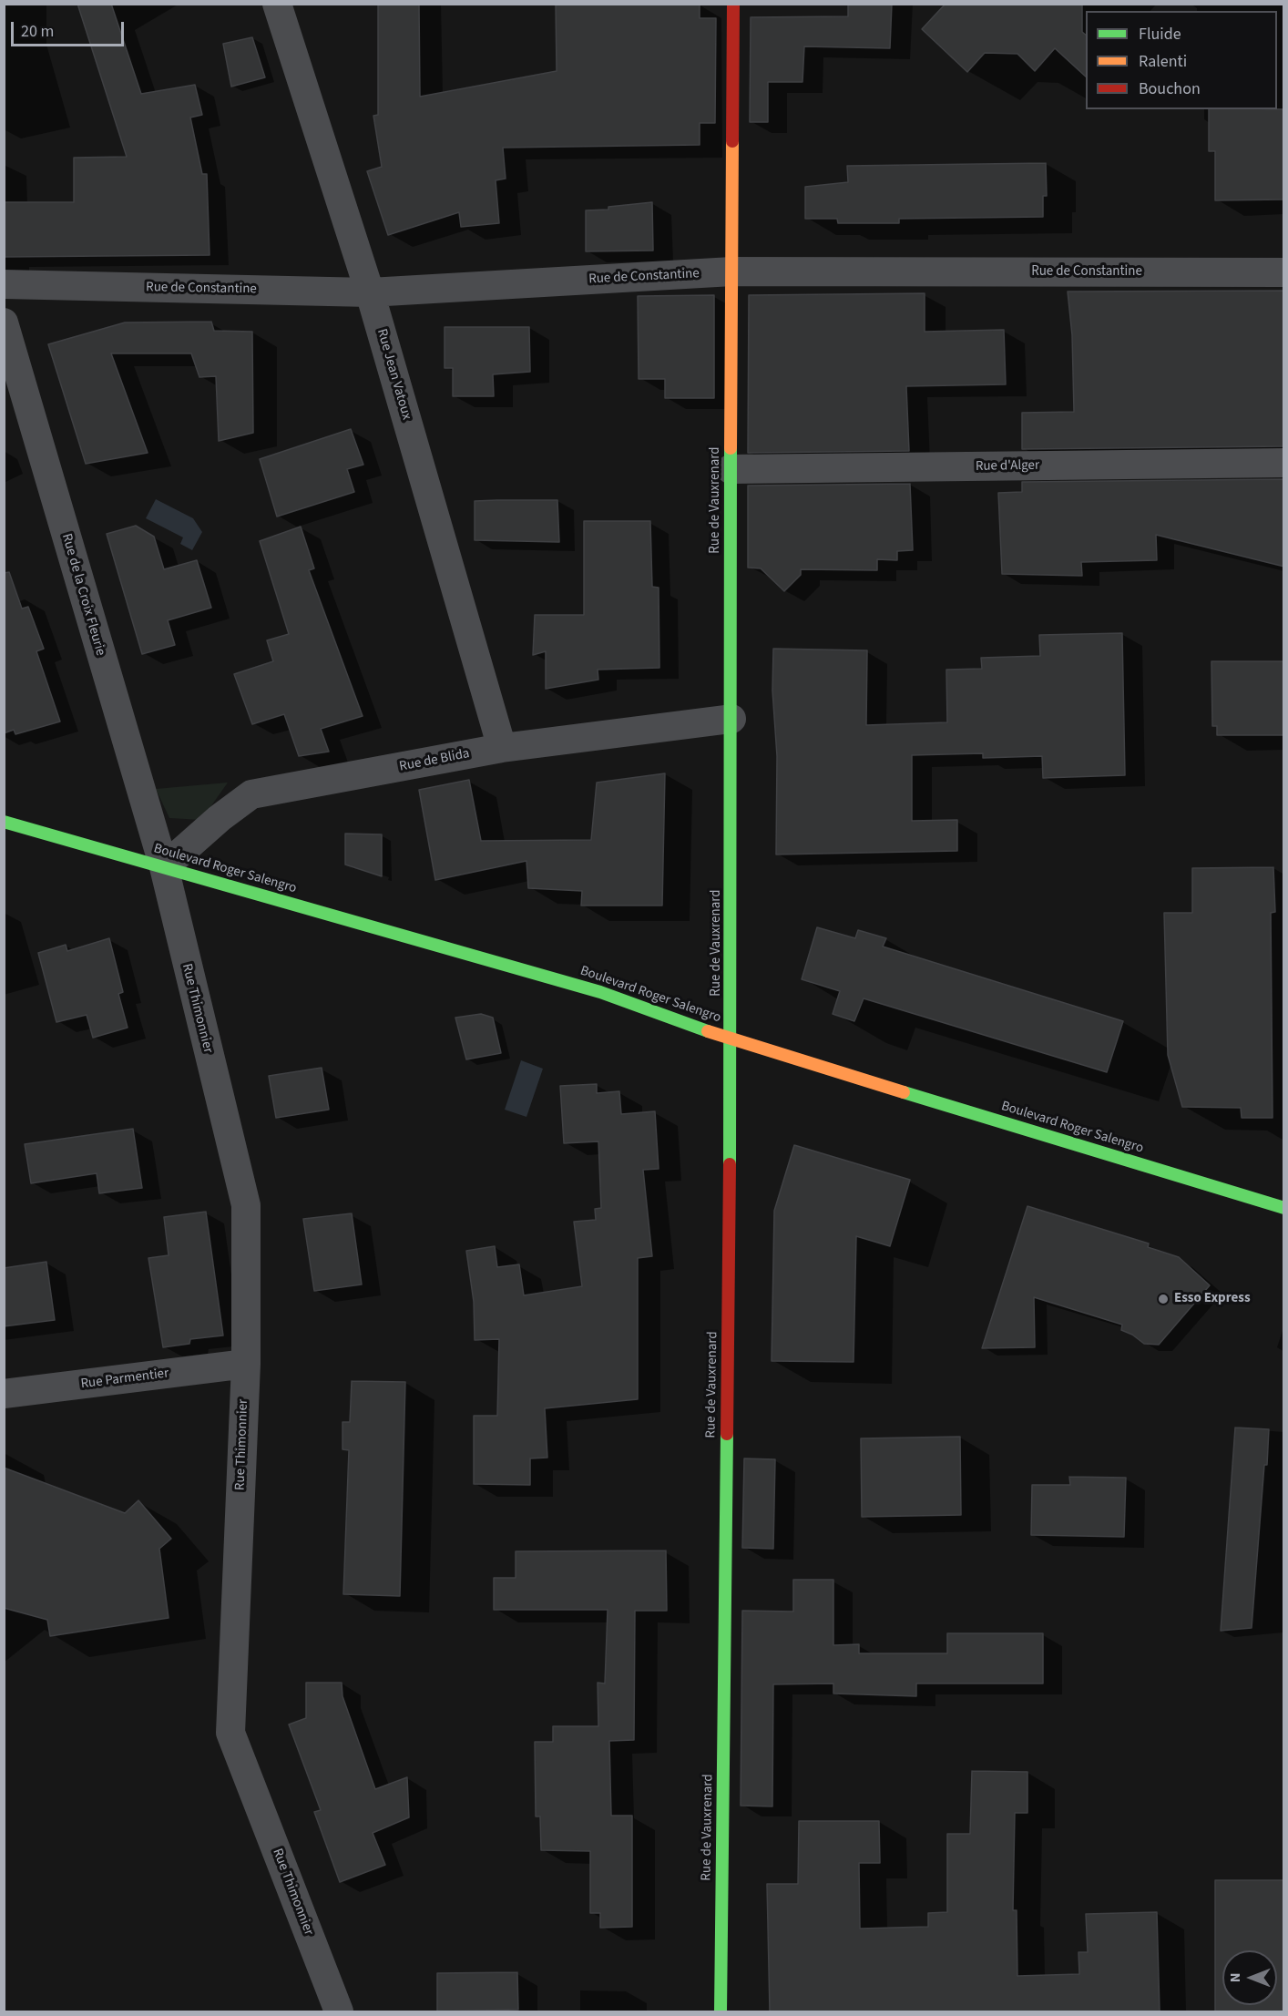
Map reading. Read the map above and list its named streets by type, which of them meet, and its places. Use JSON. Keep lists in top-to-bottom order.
{
  "streets": {
    "street": [
      "Rue de Constantine",
      "Rue Jean Vatoux",
      "Rue d'Alger",
      "Rue de Vauxrenard",
      "Rue de la Croix Fleurie",
      "Rue de Blida",
      "Boulevard Roger Salengro",
      "Rue Thimonnier",
      "Rue Parmentier"
    ]
  },
  "crossings": [
    ["Rue de Constantine", "Rue Jean Vatoux"],
    ["Rue de Constantine", "Rue de Vauxrenard"],
    ["Rue Jean Vatoux", "Rue de Blida"],
    ["Rue d'Alger", "Rue de Vauxrenard"],
    ["Rue de Vauxrenard", "Rue de Blida"],
    ["Rue de Vauxrenard", "Boulevard Roger Salengro"],
    ["Rue de la Croix Fleurie", "Rue de Blida"],
    ["Rue de la Croix Fleurie", "Boulevard Roger Salengro"],
    ["Rue de la Croix Fleurie", "Rue Thimonnier"],
    ["Rue de Blida", "Boulevard Roger Salengro"],
    ["Rue de Blida", "Rue Thimonnier"],
    ["Boulevard Roger Salengro", "Rue Thimonnier"],
    ["Rue Thimonnier", "Rue Parmentier"]
  ],
  "places": ["Esso Express"],
  "legend": ["Fluide", "Ralenti", "Bouchon"],
  "scale_bar": "20 m",
  "north": "left"
}
